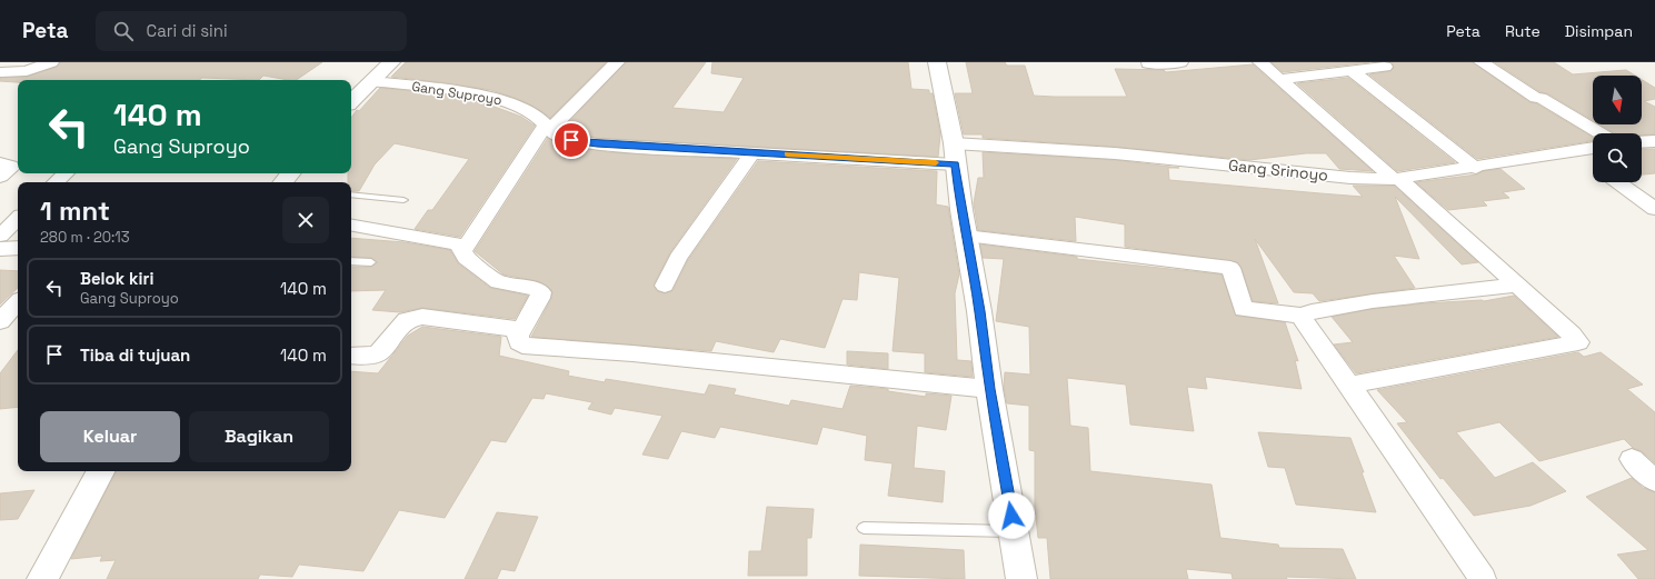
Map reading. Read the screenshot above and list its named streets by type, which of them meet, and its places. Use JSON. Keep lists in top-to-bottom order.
{
  "streets": {
    "street": ["Gang Suproyo", "Gang Srinoyo"]
  },
  "crossings": [
    ["Gang Suproyo", "Gang Srinoyo"]
  ],
  "north": "bottom",
  "page": {
    "header": "Peta",
    "search": "Cari di sini",
    "nav": ["Peta", "Rute", "Disimpan"],
    "turn": ["140 m", "Gang Suproyo"],
    "heading": ["1 mnt", "280 m · 20:13"],
    "list": [
      {
        "name": "Belok kiri",
        "note": "Gang Suproyo",
        "value": "140 m"
      },
      {
        "name": "Tiba di tujuan",
        "value": "140 m"
      }
    ],
    "buttons": ["Keluar", "Bagikan"]
  }
}
